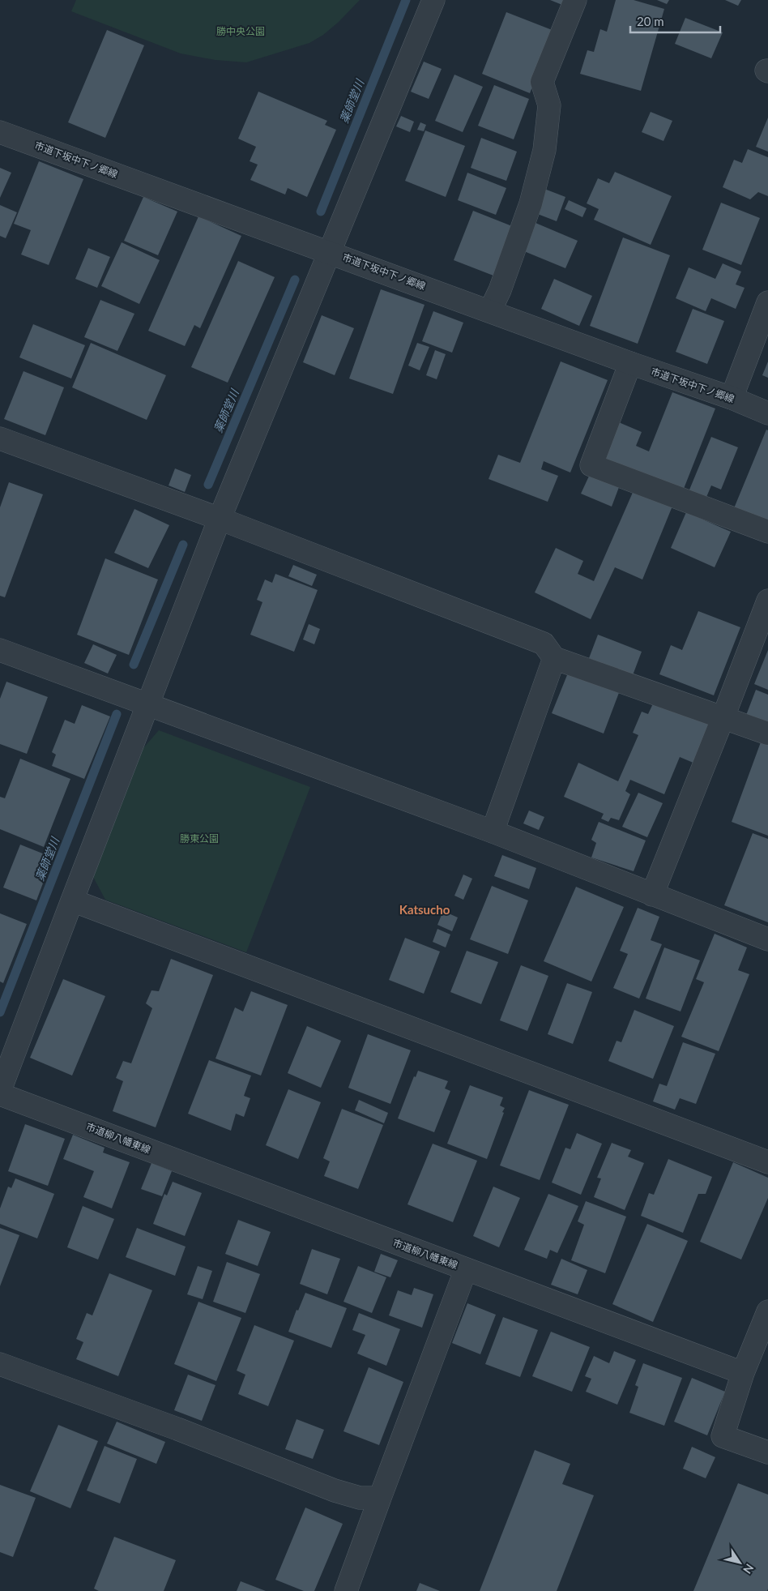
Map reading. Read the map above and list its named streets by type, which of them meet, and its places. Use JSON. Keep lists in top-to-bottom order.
{
  "streets": {
    "street": ["市道下坂中下ノ郷線", "市道柳八幡東線"]
  },
  "districts": ["Katsucho"],
  "water": ["薬師堂川"],
  "parks": ["勝中央公園", "勝東公園"],
  "scale_bar": "20 m",
  "north": "bottom right"
}
